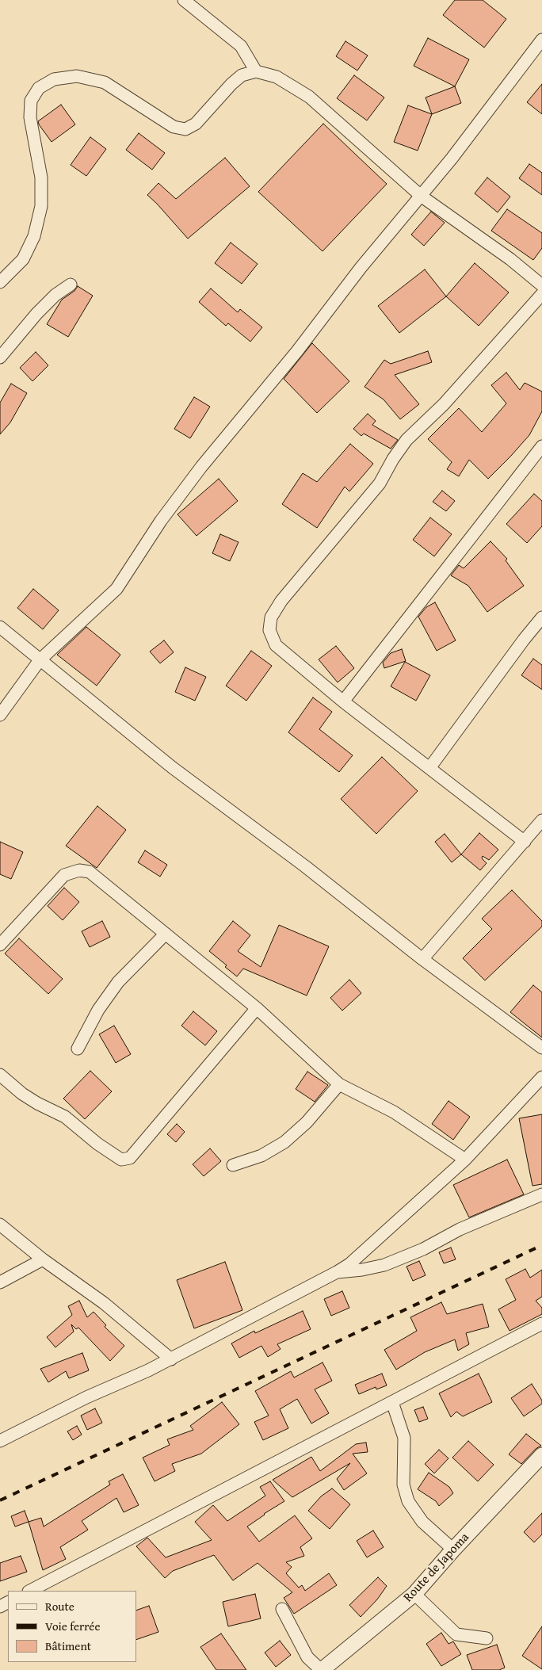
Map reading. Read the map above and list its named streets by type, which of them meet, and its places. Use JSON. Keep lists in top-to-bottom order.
{
  "streets": {
    "street": ["Route de Japoma"]
  },
  "legend": ["Route", "Voie ferrée", "Bâtiment"]
}
